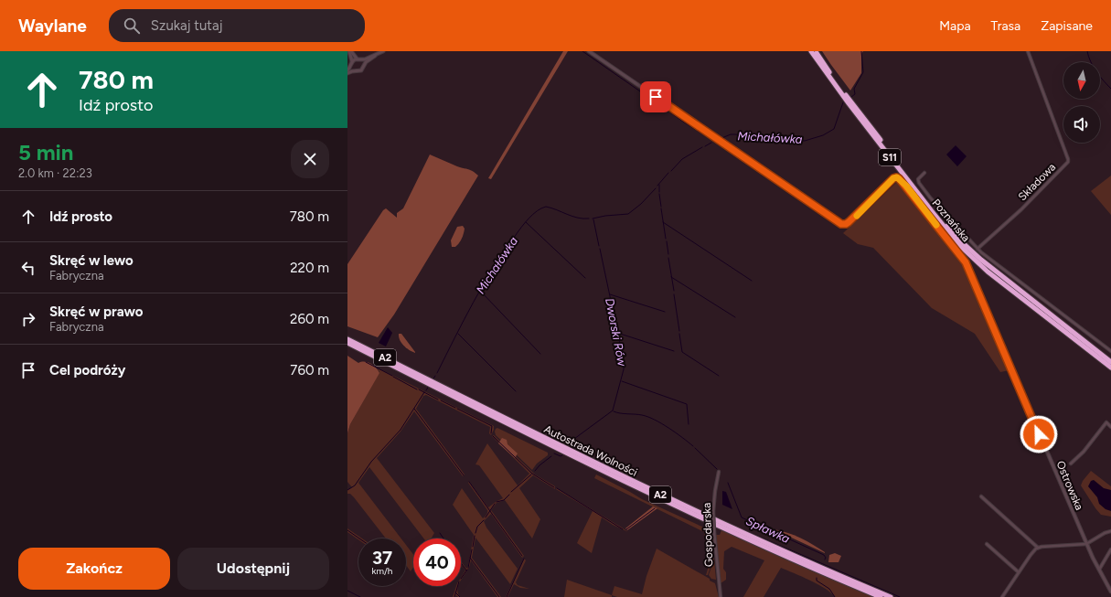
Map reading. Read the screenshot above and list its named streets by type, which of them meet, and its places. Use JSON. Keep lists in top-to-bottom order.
{
  "streets": {
    "highway": [
      "S11",
      "Poznańska",
      "A2",
      "Autostrada Wolności"
    ],
    "street": ["Składowa", "Ostrowska", "Gospodarska"]
  },
  "water": ["Michałówka", "Dworski Rów", "Spławka"],
  "north": "bottom",
  "page": {
    "header": "Waylane",
    "search": "Szukaj tutaj",
    "nav": ["Mapa", "Trasa", "Zapisane"],
    "turn": ["780 m", "Idź prosto"],
    "heading": ["5 min", "2.0 km · 22:23"],
    "list": [
      {
        "name": "Idź prosto",
        "value": "780 m"
      },
      {
        "name": "Skręć w lewo",
        "note": "Fabryczna",
        "value": "220 m"
      },
      {
        "name": "Skręć w prawo",
        "note": "Fabryczna",
        "value": "260 m"
      },
      {
        "name": "Cel podróży",
        "value": "760 m"
      }
    ],
    "speed": "37 km/h",
    "limit": "40",
    "buttons": ["Zakończ", "Udostępnij"]
  }
}
